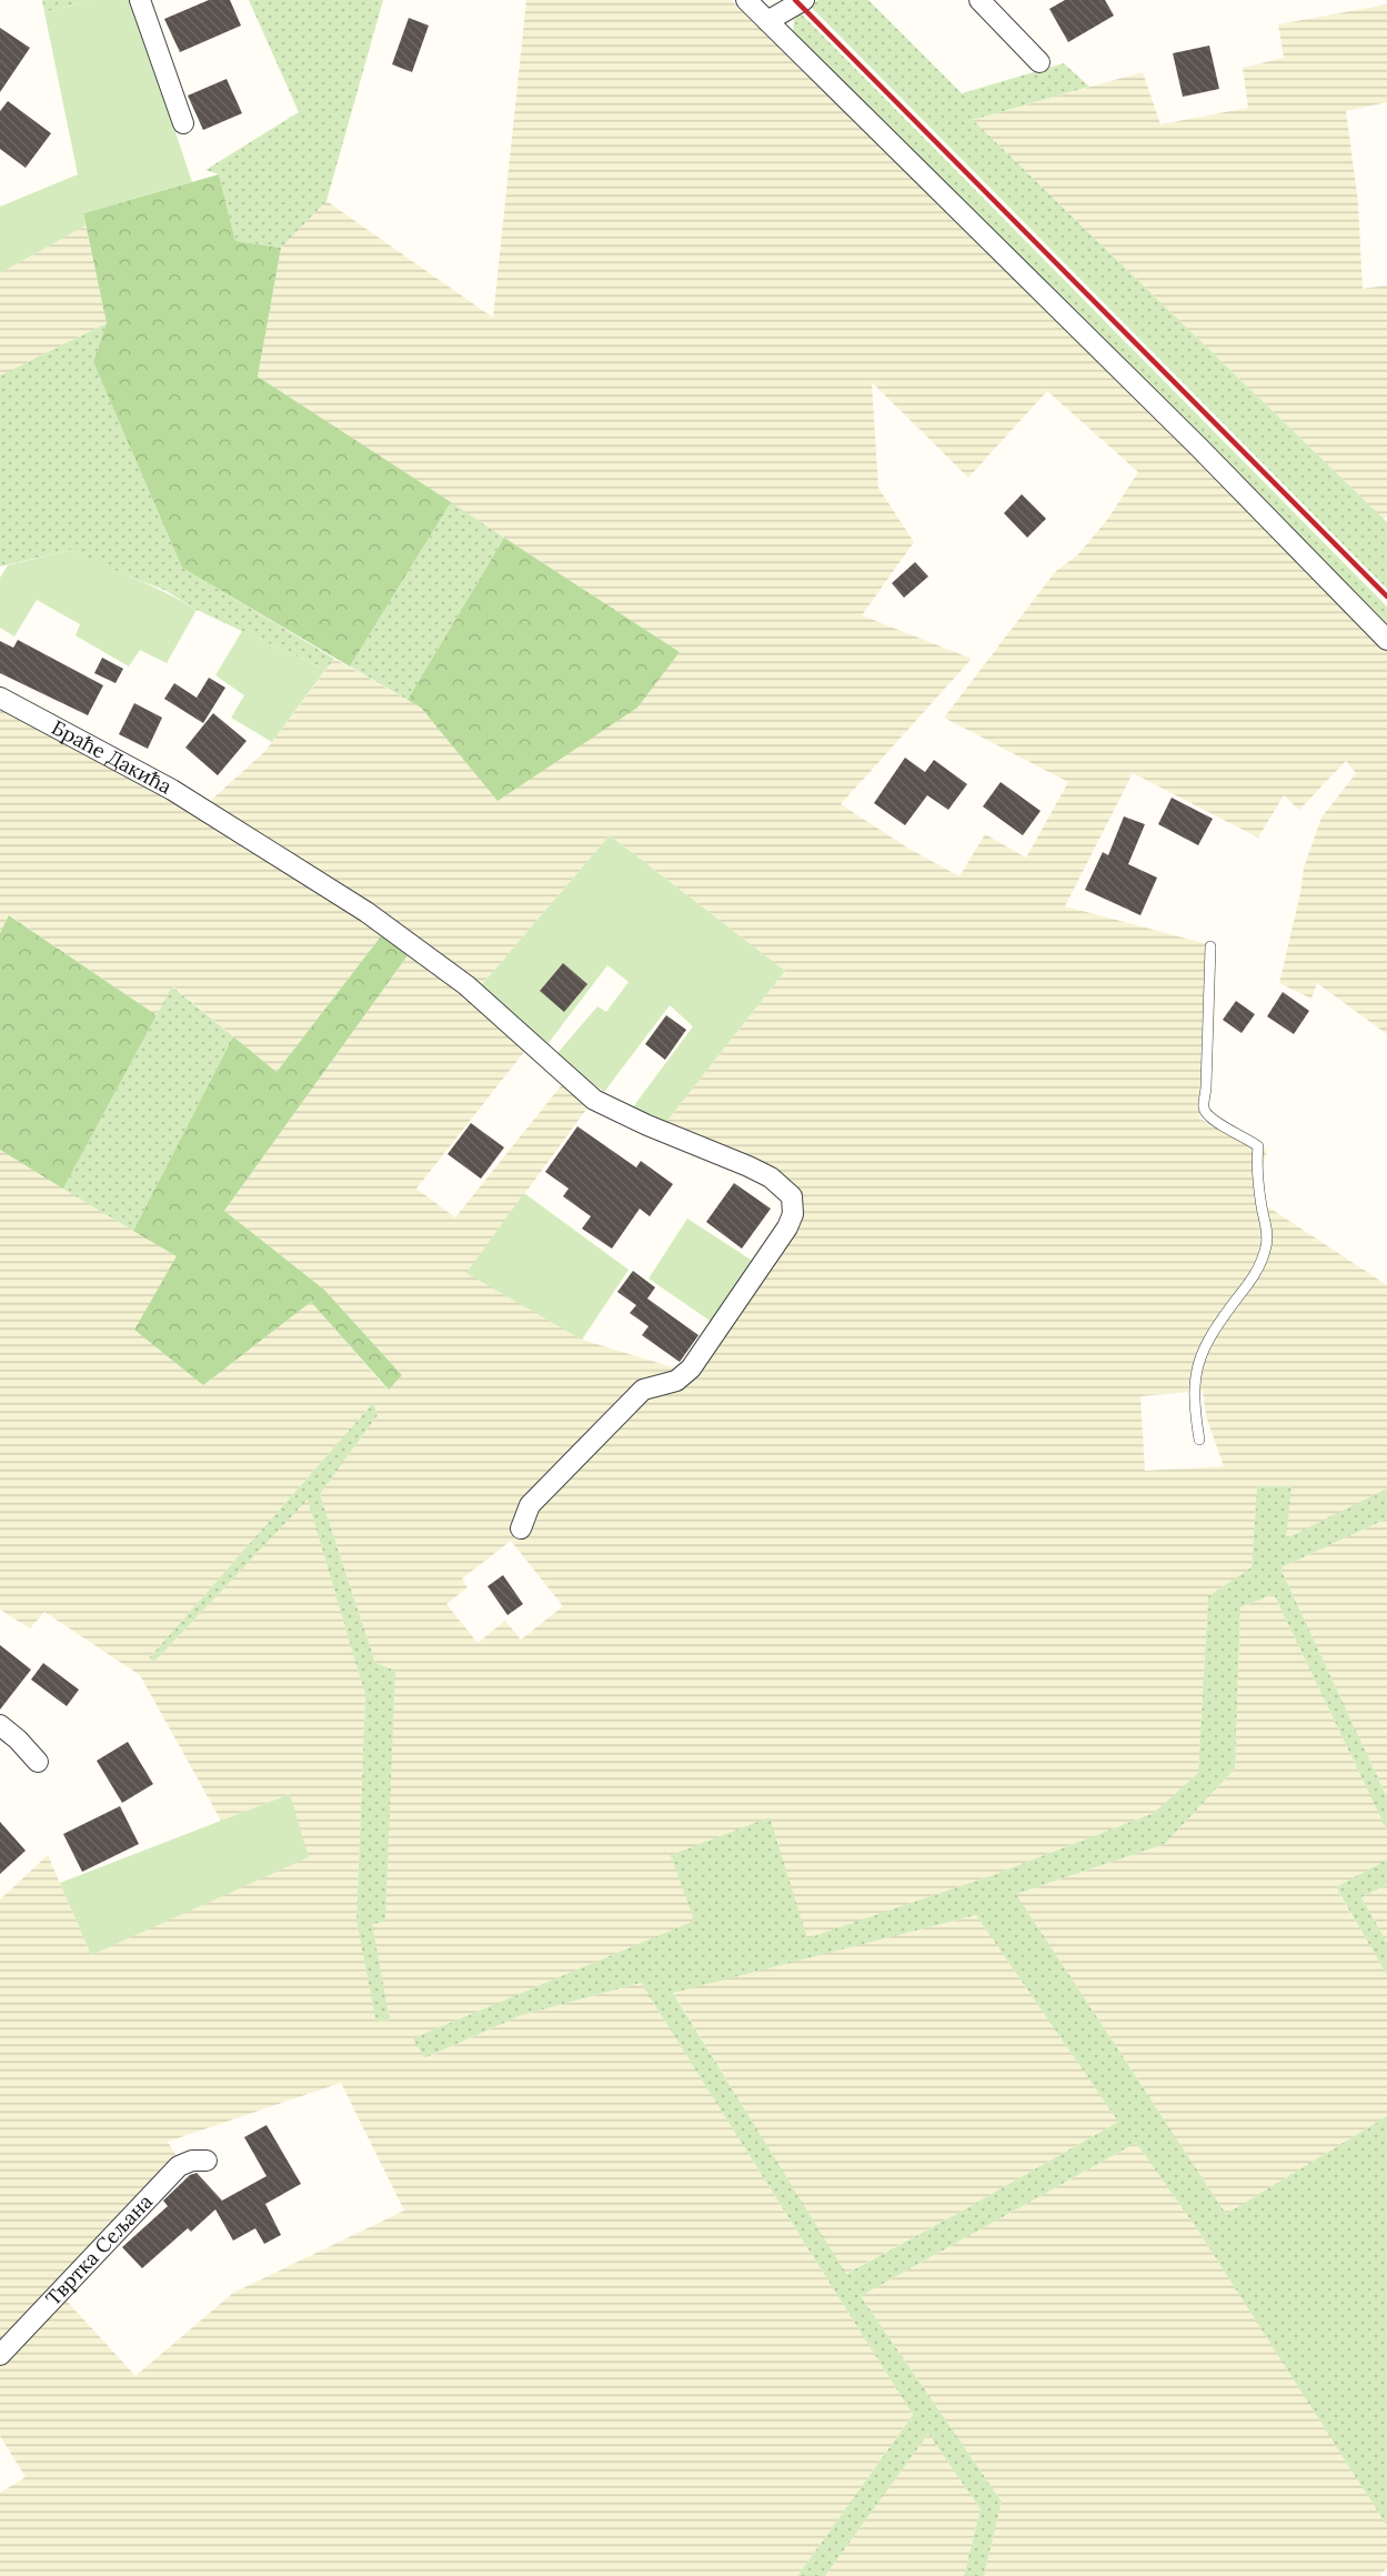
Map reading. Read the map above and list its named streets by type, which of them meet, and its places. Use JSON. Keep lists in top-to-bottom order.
{
  "streets": {
    "street": ["Браће Дакића", "Твртка Сељана"]
  }
}
